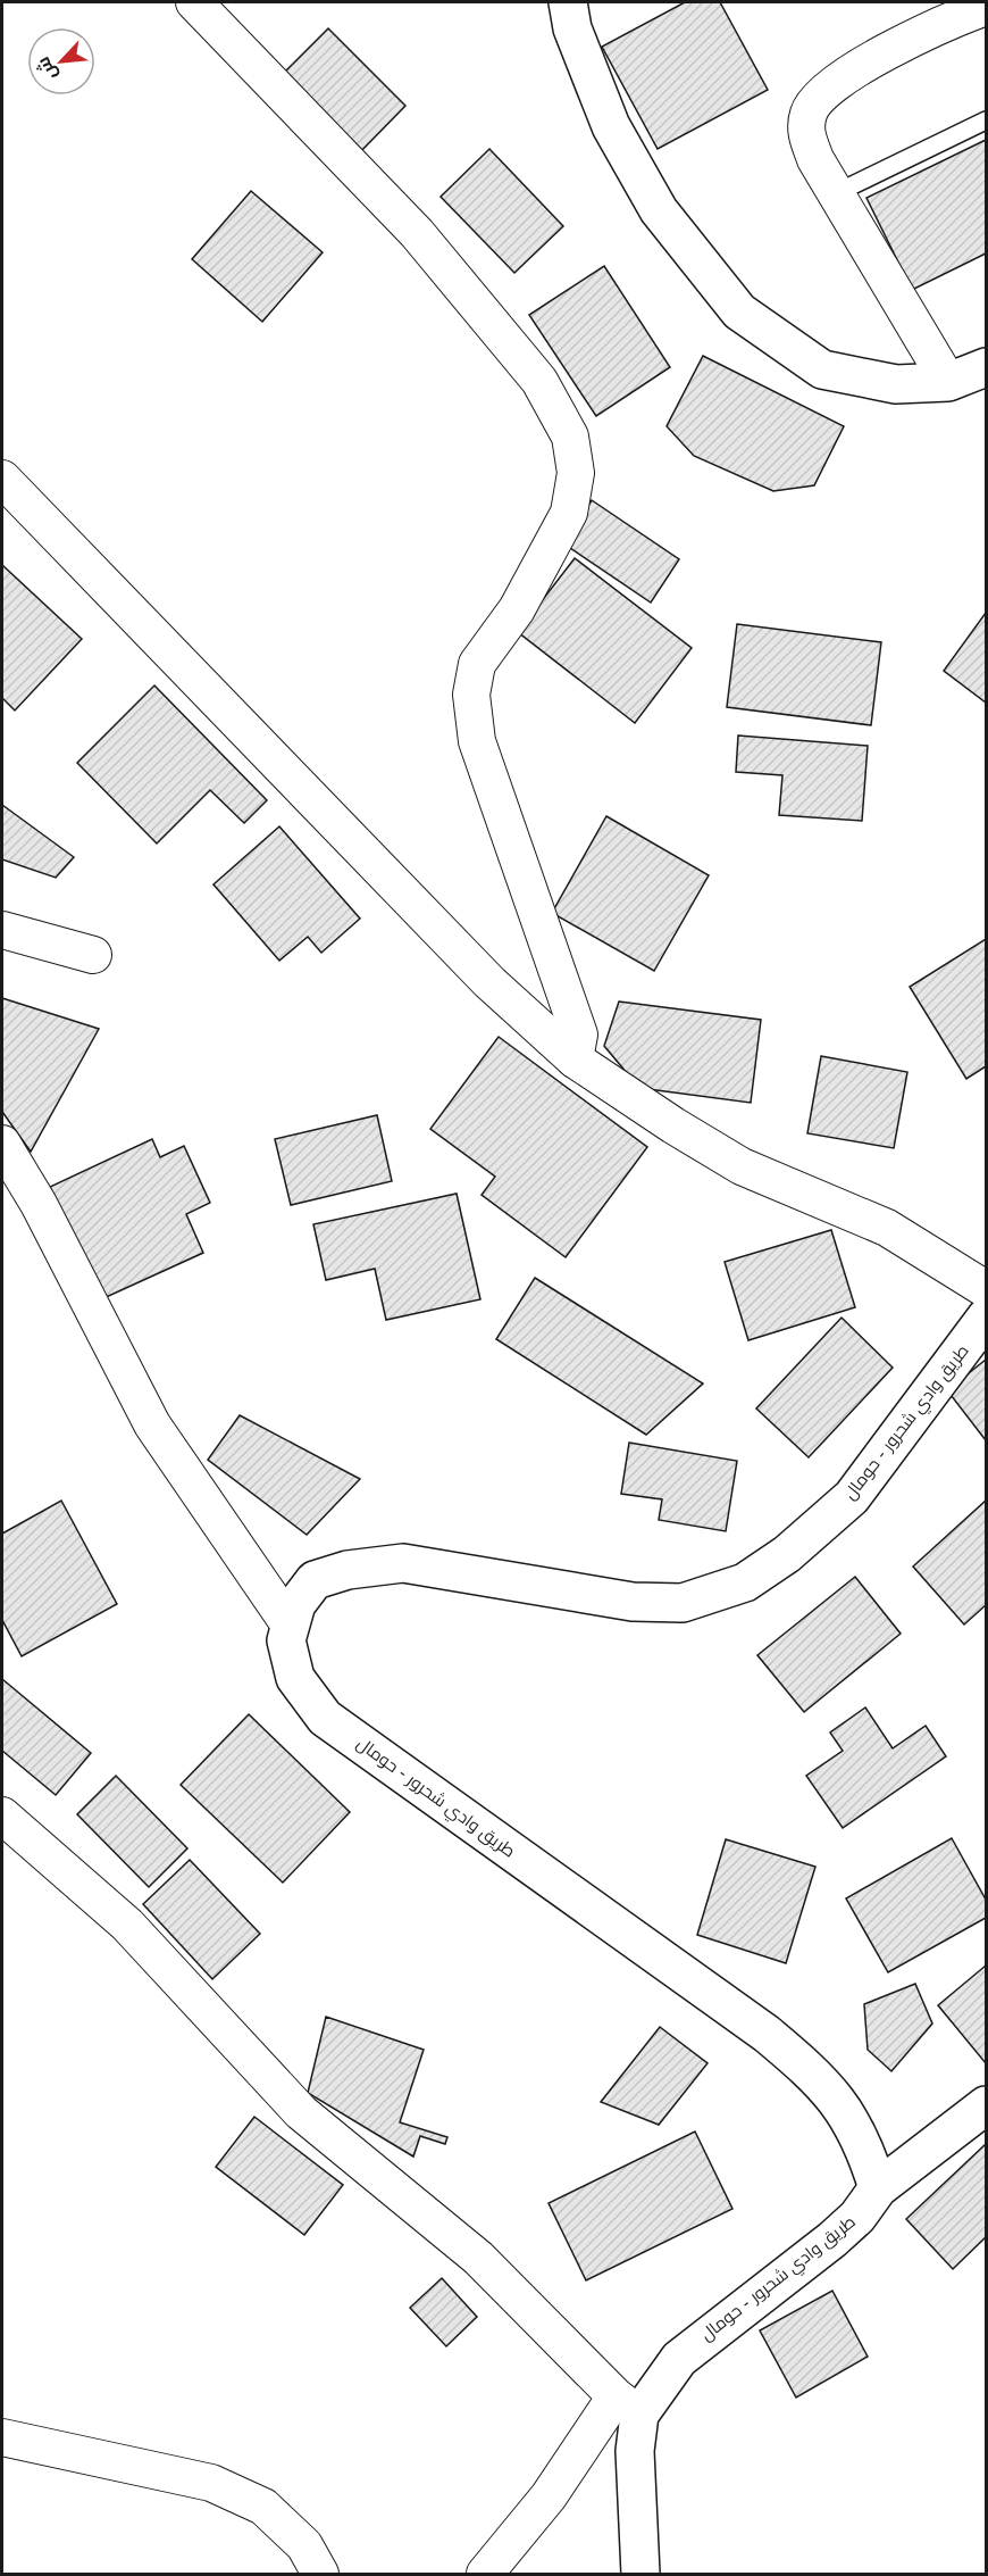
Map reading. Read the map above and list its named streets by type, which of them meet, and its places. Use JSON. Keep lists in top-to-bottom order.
{
  "streets": {
    "main road": ["طريق وادي شحرور - حومال"]
  },
  "north": "bottom left"
}
